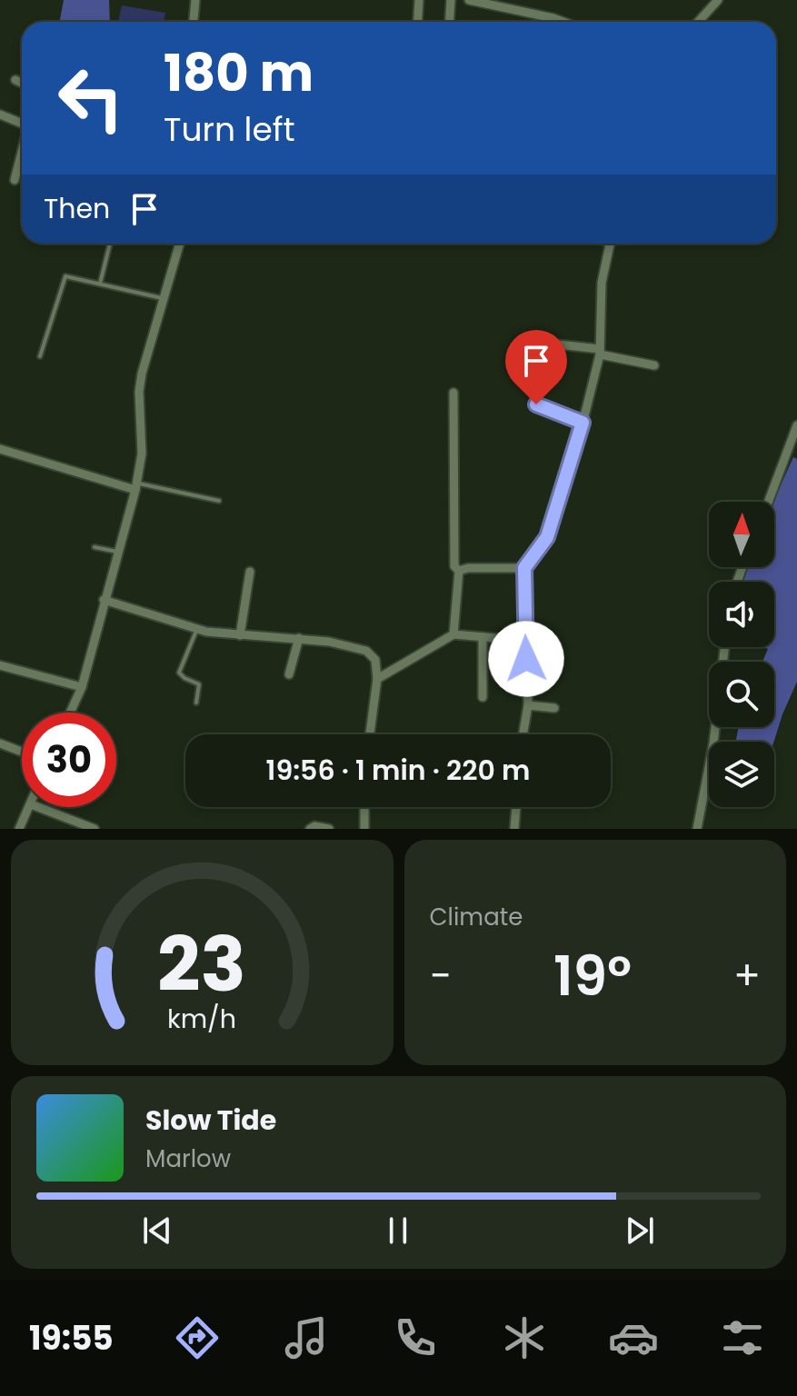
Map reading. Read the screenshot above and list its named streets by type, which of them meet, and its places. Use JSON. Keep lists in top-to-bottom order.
{
  "north": "top",
  "page": {
    "turn": ["180 m", "Turn left"],
    "then": "Then",
    "limit": "30",
    "trip": "19:56 · 1 min · 220 m",
    "tile": "Climate",
    "heat": ["−", "19°", "+"],
    "song": ["Slow Tide", "Marlow"],
    "tabs": "19:55",
    "gauge": ["23", "km/h"]
  }
}
